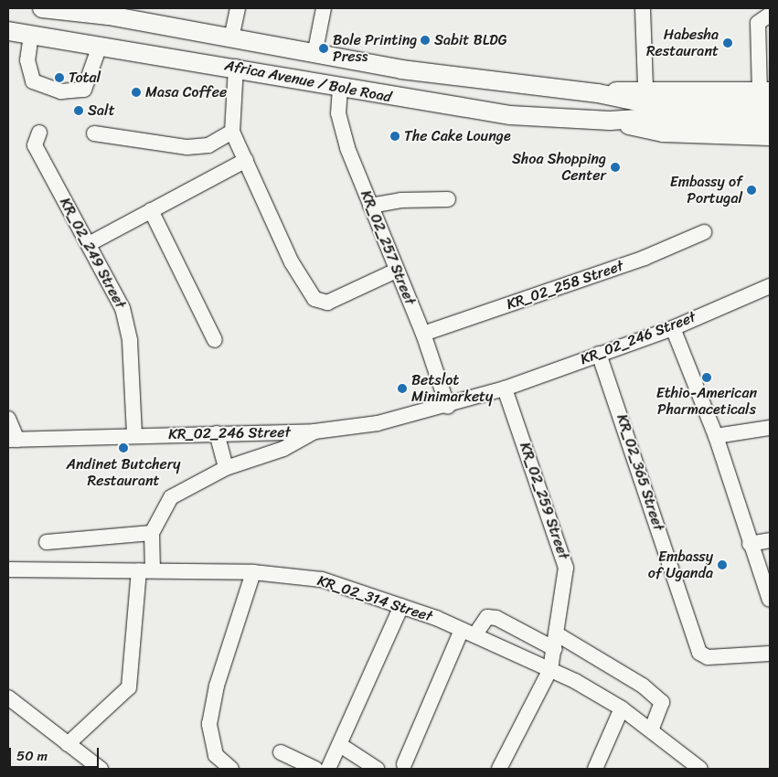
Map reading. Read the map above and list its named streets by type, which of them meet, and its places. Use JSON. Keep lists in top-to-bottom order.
{
  "streets": {
    "main road": ["Africa Avenue / Bole Road"],
    "street": [
      "KR_02_257 Street",
      "KR_02_249 Street",
      "KR_02_258 Street",
      "KR_02_246 Street",
      "KR_02_365 Street",
      "KR_02_259 Street",
      "KR_02_314 Street"
    ]
  },
  "crossings": [
    ["Africa Avenue / Bole Road", "KR_02_257 Street"],
    ["KR_02_257 Street", "KR_02_258 Street"],
    ["KR_02_257 Street", "KR_02_246 Street"],
    ["KR_02_249 Street", "KR_02_246 Street"],
    ["KR_02_246 Street", "KR_02_365 Street"],
    ["KR_02_246 Street", "KR_02_259 Street"],
    ["KR_02_259 Street", "KR_02_314 Street"]
  ],
  "places": [
    "Sabit BLDG",
    "Habesha Restaurant",
    "Bole Printing Press",
    "Total",
    "Masa Coffee",
    "Salt",
    "The Cake Lounge",
    "Shoa Shopping Center",
    "Embassy of Portugal",
    "Ethio-American Pharmaceticals",
    "Betslot Minimarkety",
    "Andinet Butchery Restaurant",
    "Embassy of Uganda"
  ],
  "scale_bar": "50 m"
}
